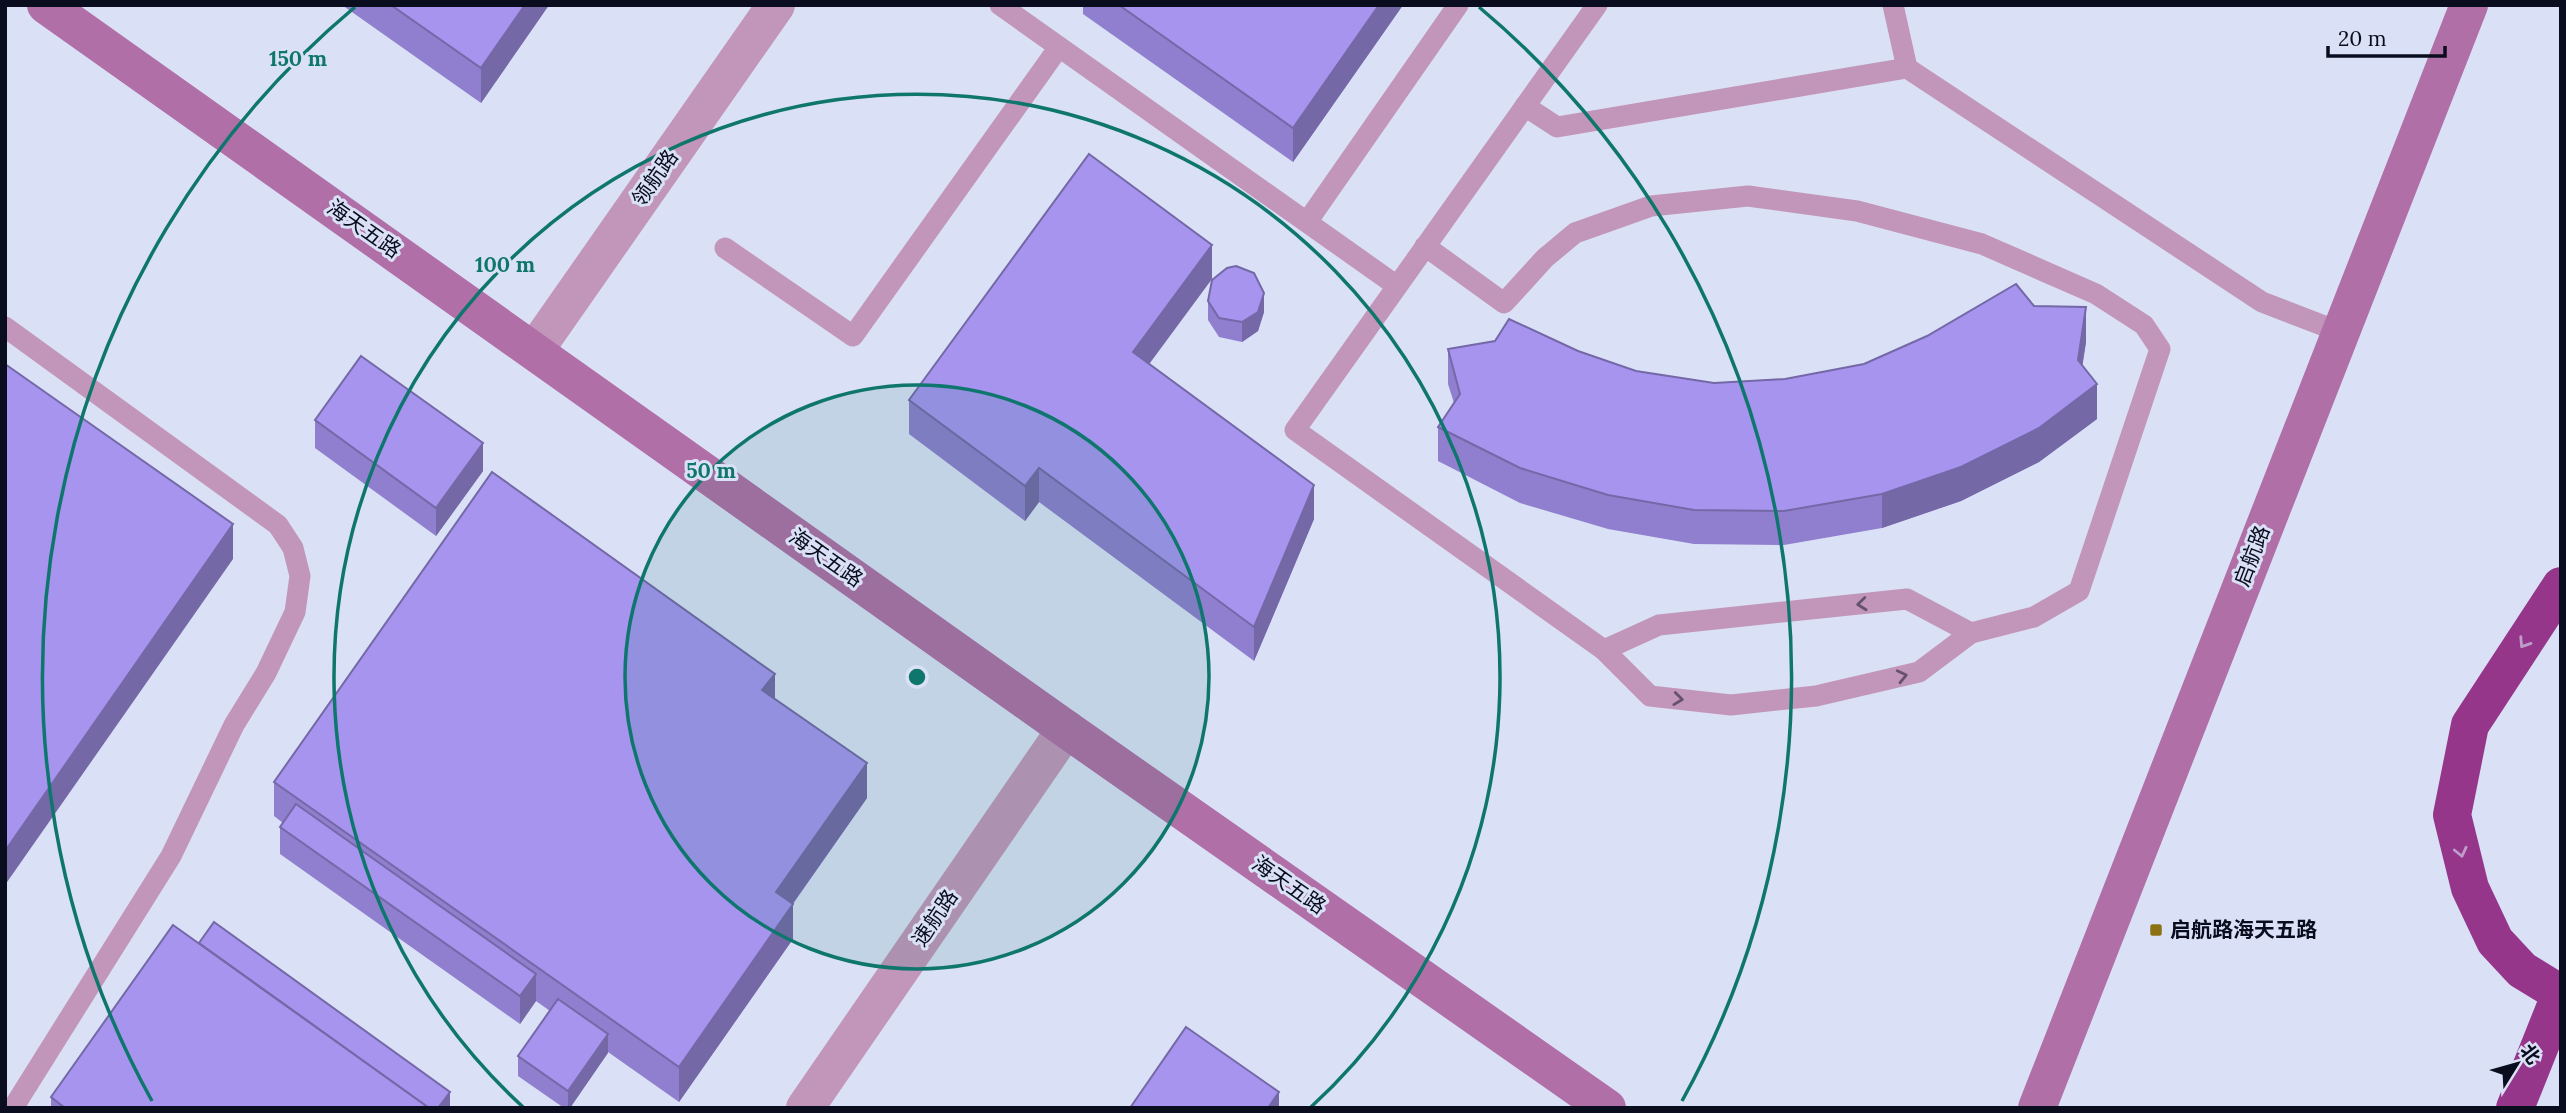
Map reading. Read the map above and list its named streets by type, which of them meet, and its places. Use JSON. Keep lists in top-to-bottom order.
{
  "streets": {
    "street": [
      "领航路",
      "海天五路",
      "启航路",
      "速航路"
    ]
  },
  "crossings": [
    ["领航路", "海天五路"],
    ["海天五路", "速航路"]
  ],
  "places": {
    "transit": ["启航路海天五路"]
  },
  "scale_bar": "20 m",
  "north": "top right",
  "rings": ["150 m", "100 m", "50 m"]
}
